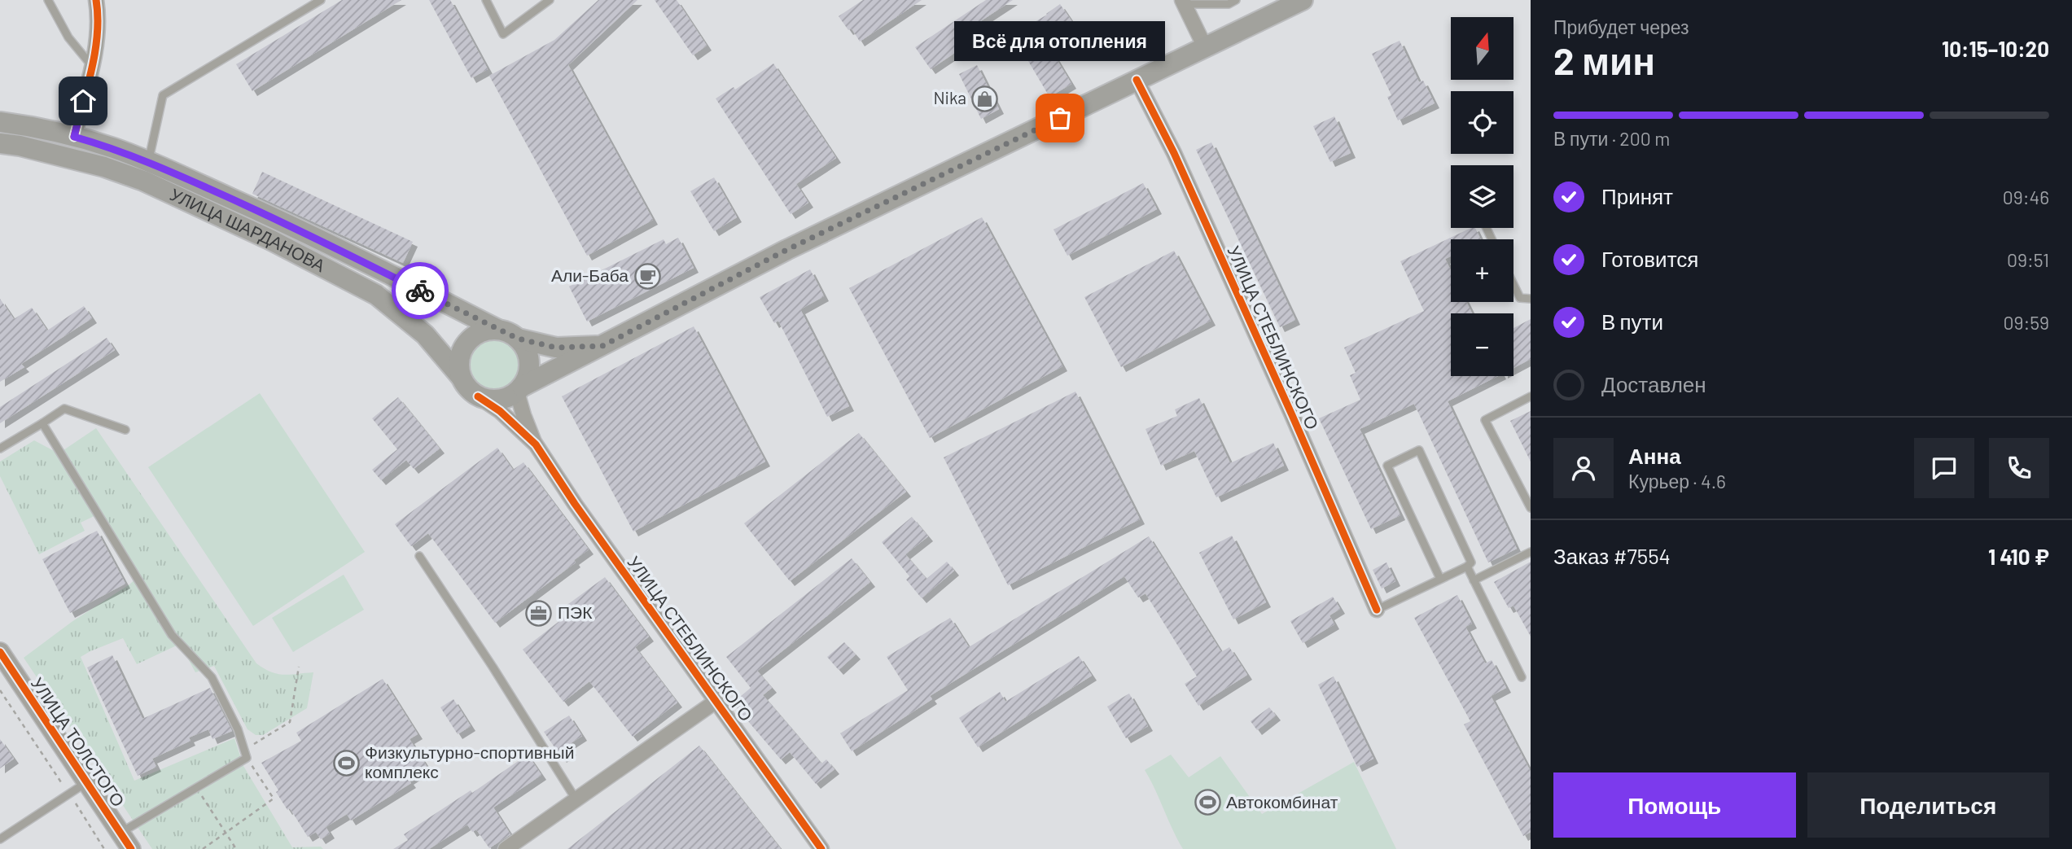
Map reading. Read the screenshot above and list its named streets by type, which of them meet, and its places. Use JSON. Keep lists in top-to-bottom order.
{
  "streets": {
    "main road": ["УЛИЦА ШАРДАНОВА"],
    "street": ["УЛИЦА СТЕБЛИНСКОГО", "УЛИЦА ТОЛСТОГО"]
  },
  "places": {
    "shop": ["Nika"],
    "other": ["Всё для отопления"],
    "cafe": ["Али-Баба"],
    "office": ["ПЭК"],
    "sports": ["Физкультурно-спортивный комплекс", "Автокомбинат"]
  },
  "north": "top",
  "page": {
    "heading": ["2 мин", "Прибудет через", "10:15–10:20"],
    "panel": [
      "Анна",
      "Курьер · 4.6",
      "Заказ #7554",
      "1 410 ₽"
    ],
    "map_buttons": ["+", "−"],
    "bubble": "Всё для отопления",
    "bar": "В пути · 200 m",
    "list": [
      ["Принят", "09:46"],
      ["Готовится", "09:51"],
      ["В пути", "09:59"],
      "Доставлен"
    ],
    "buttons": ["Помощь", "Поделиться"]
  }
}
